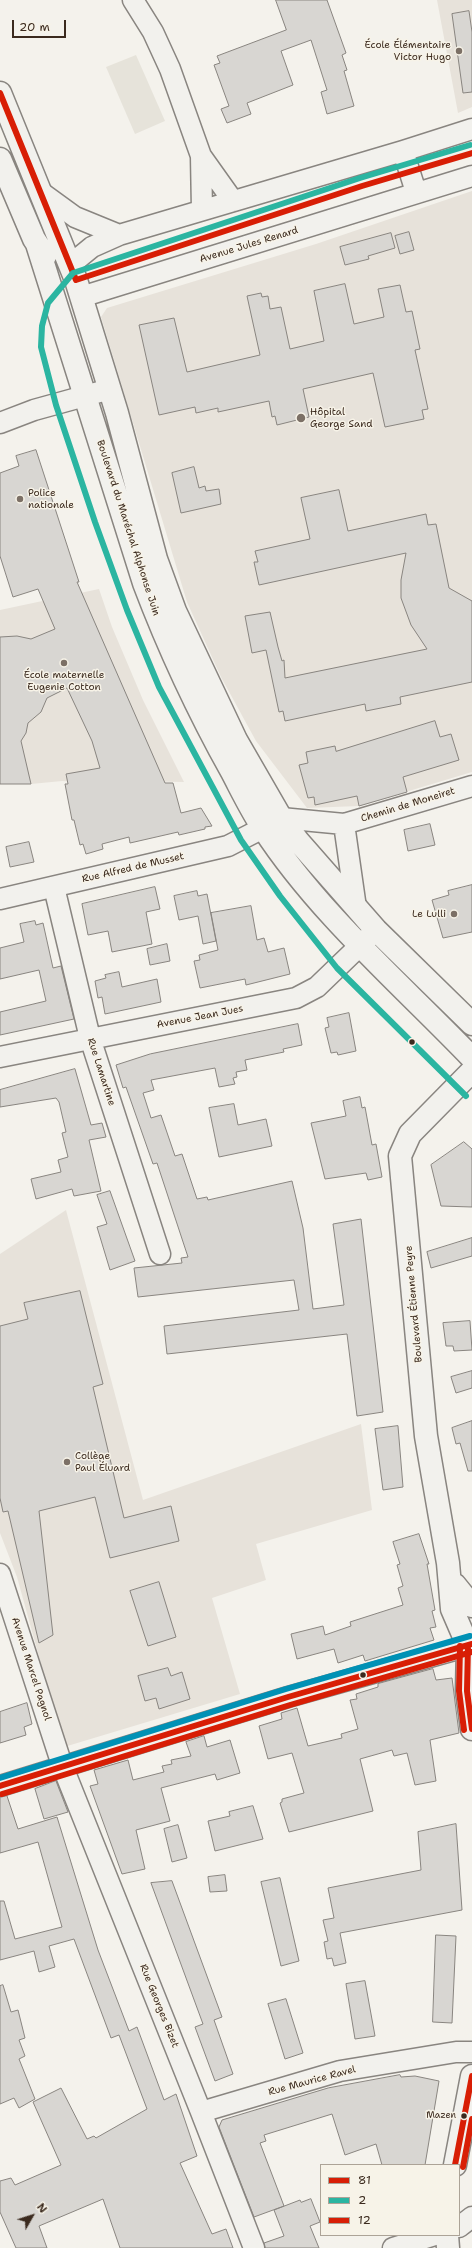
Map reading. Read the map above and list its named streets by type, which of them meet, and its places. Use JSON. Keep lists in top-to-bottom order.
{
  "streets": {
    "main road": ["Boulevard du Maréchal Alphonse Juin", "Boulevard Étienne Peyre"],
    "street": [
      "Avenue Jules Renard",
      "Chemin de Moneiret",
      "Rue Alfred de Musset",
      "Avenue Jean Jues",
      "Rue Lamartine",
      "Avenue Marcel Pagnol",
      "Rue Georges Bizet",
      "Rue Maurice Ravel"
    ]
  },
  "crossings": [
    ["Avenue Jules Renard", "Boulevard du Maréchal Alphonse Juin"],
    ["Boulevard du Maréchal Alphonse Juin", "Chemin de Moneiret"],
    ["Boulevard du Maréchal Alphonse Juin", "Rue Alfred de Musset"],
    ["Boulevard du Maréchal Alphonse Juin", "Avenue Jean Jues"],
    ["Chemin de Moneiret", "Rue Alfred de Musset"],
    ["Rue Alfred de Musset", "Rue Lamartine"],
    ["Avenue Jean Jues", "Rue Lamartine"],
    ["Avenue Marcel Pagnol", "Rue Georges Bizet"],
    ["Rue Georges Bizet", "Rue Maurice Ravel"]
  ],
  "places": [
    "École Élémentaire Victor Hugo",
    "Hôpital George Sand",
    "Police nationale",
    "École maternelle Eugenie Cotton",
    "Le Lulli",
    "Collège Paul Éluard",
    "Mazen"
  ],
  "lines": ["transit line 81", "transit line 2", "transit line 12"],
  "legend": ["81", "2", "12"],
  "scale_bar": "20 m",
  "north": "top right"
}
